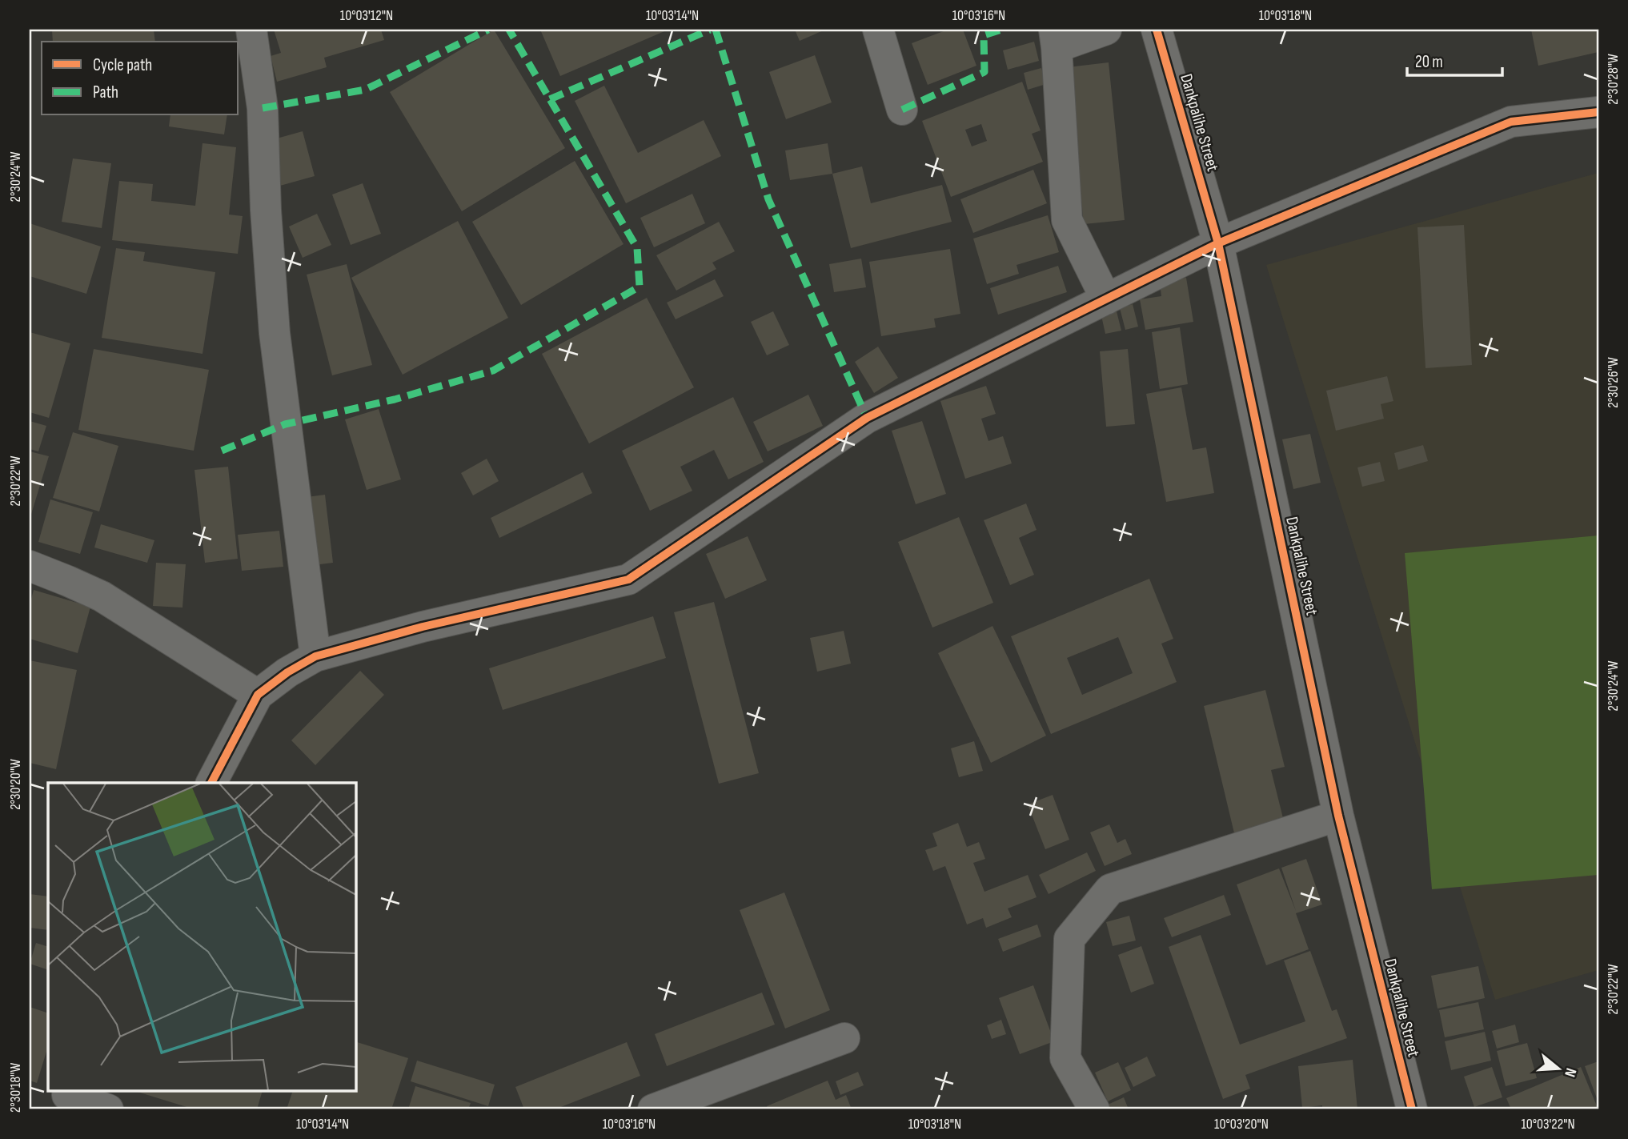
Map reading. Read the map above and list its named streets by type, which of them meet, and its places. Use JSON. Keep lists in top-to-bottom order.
{
  "streets": {
    "street": ["Dankpalihe Street"]
  },
  "legend": ["Cycle path", "Path"],
  "scale_bar": "20 m",
  "north": "right",
  "coordinates": [
    "10°03'12\"N",
    "10°03'14\"N",
    "10°03'16\"N",
    "10°03'18\"N",
    "2°30'28\"W",
    "2°30'24\"W",
    "2°30'26\"W",
    "2°30'22\"W",
    "2°30'20\"W",
    "2°30'18\"W",
    "10°03'20\"N",
    "10°03'22\"N"
  ]
}
